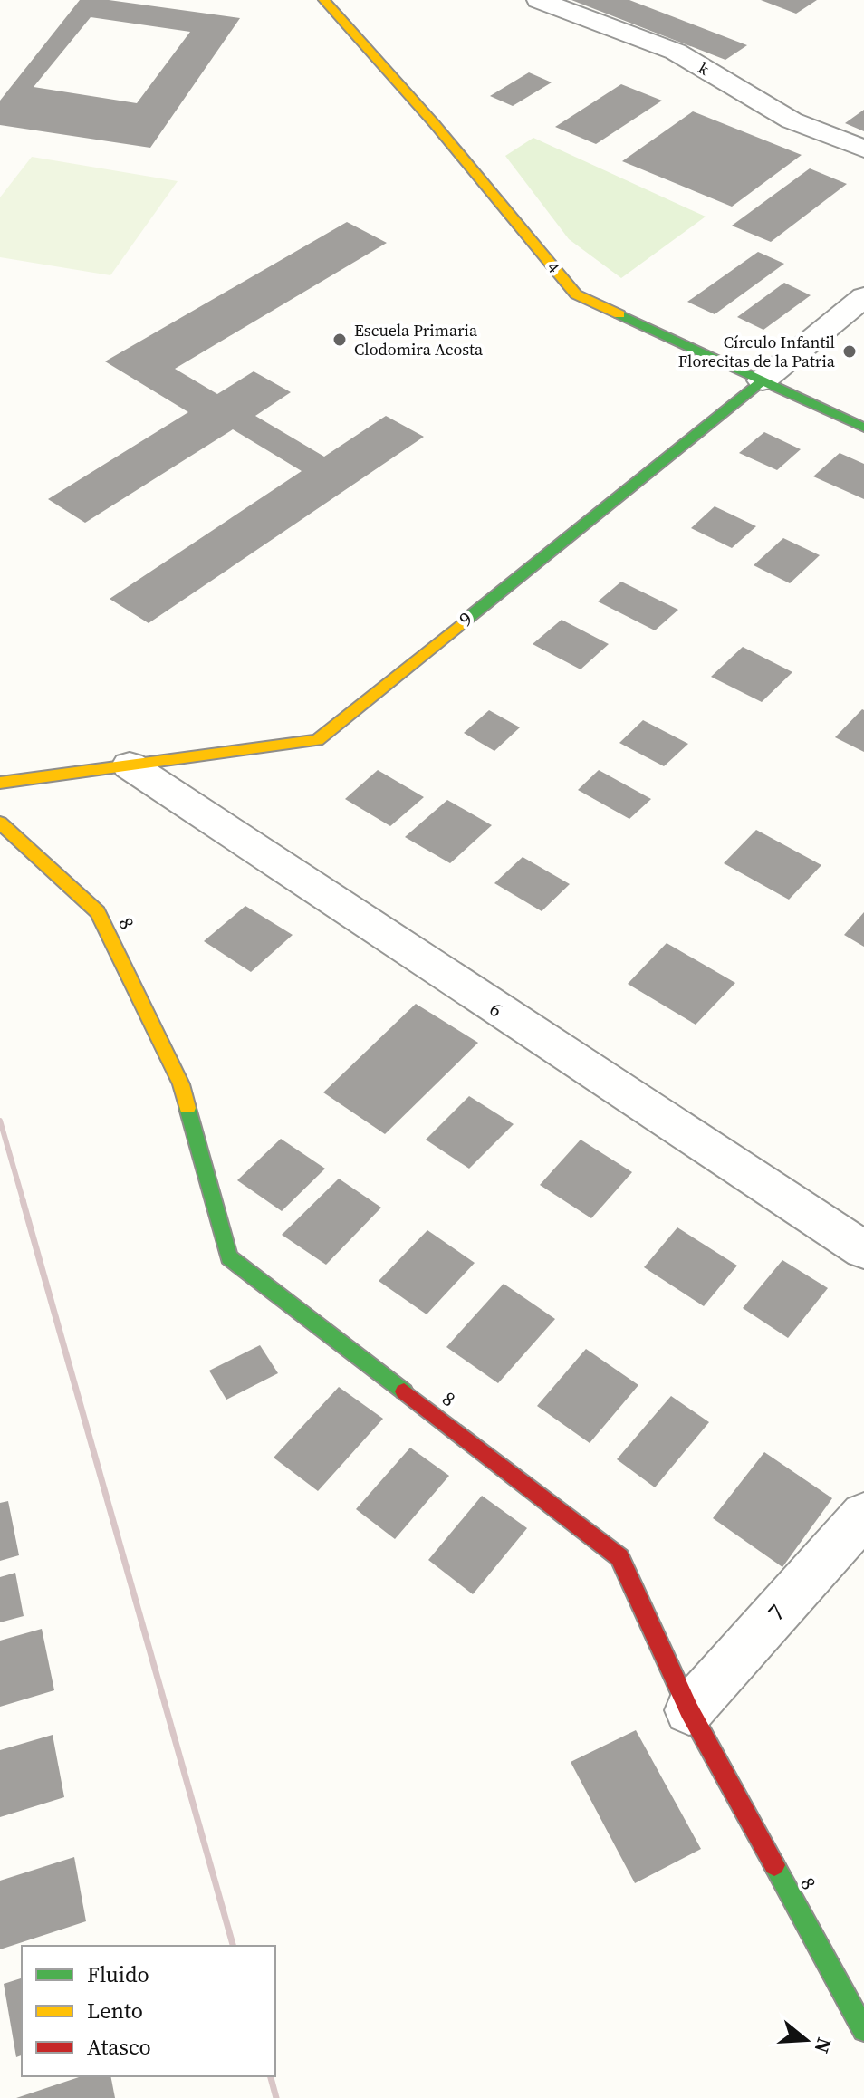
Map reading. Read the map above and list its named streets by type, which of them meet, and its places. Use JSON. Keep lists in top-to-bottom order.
{
  "streets": {
    "street": [
      "k",
      "4",
      "9",
      "8",
      "6",
      "7"
    ]
  },
  "crossings": [
    ["4", "9"],
    ["9", "6"],
    ["8", "7"]
  ],
  "places": ["Escuela Primaria Clodomira Acosta", "Círculo Infantil Florecitas de la Patria"],
  "legend": ["Fluido", "Lento", "Atasco"],
  "north": "right"
}
